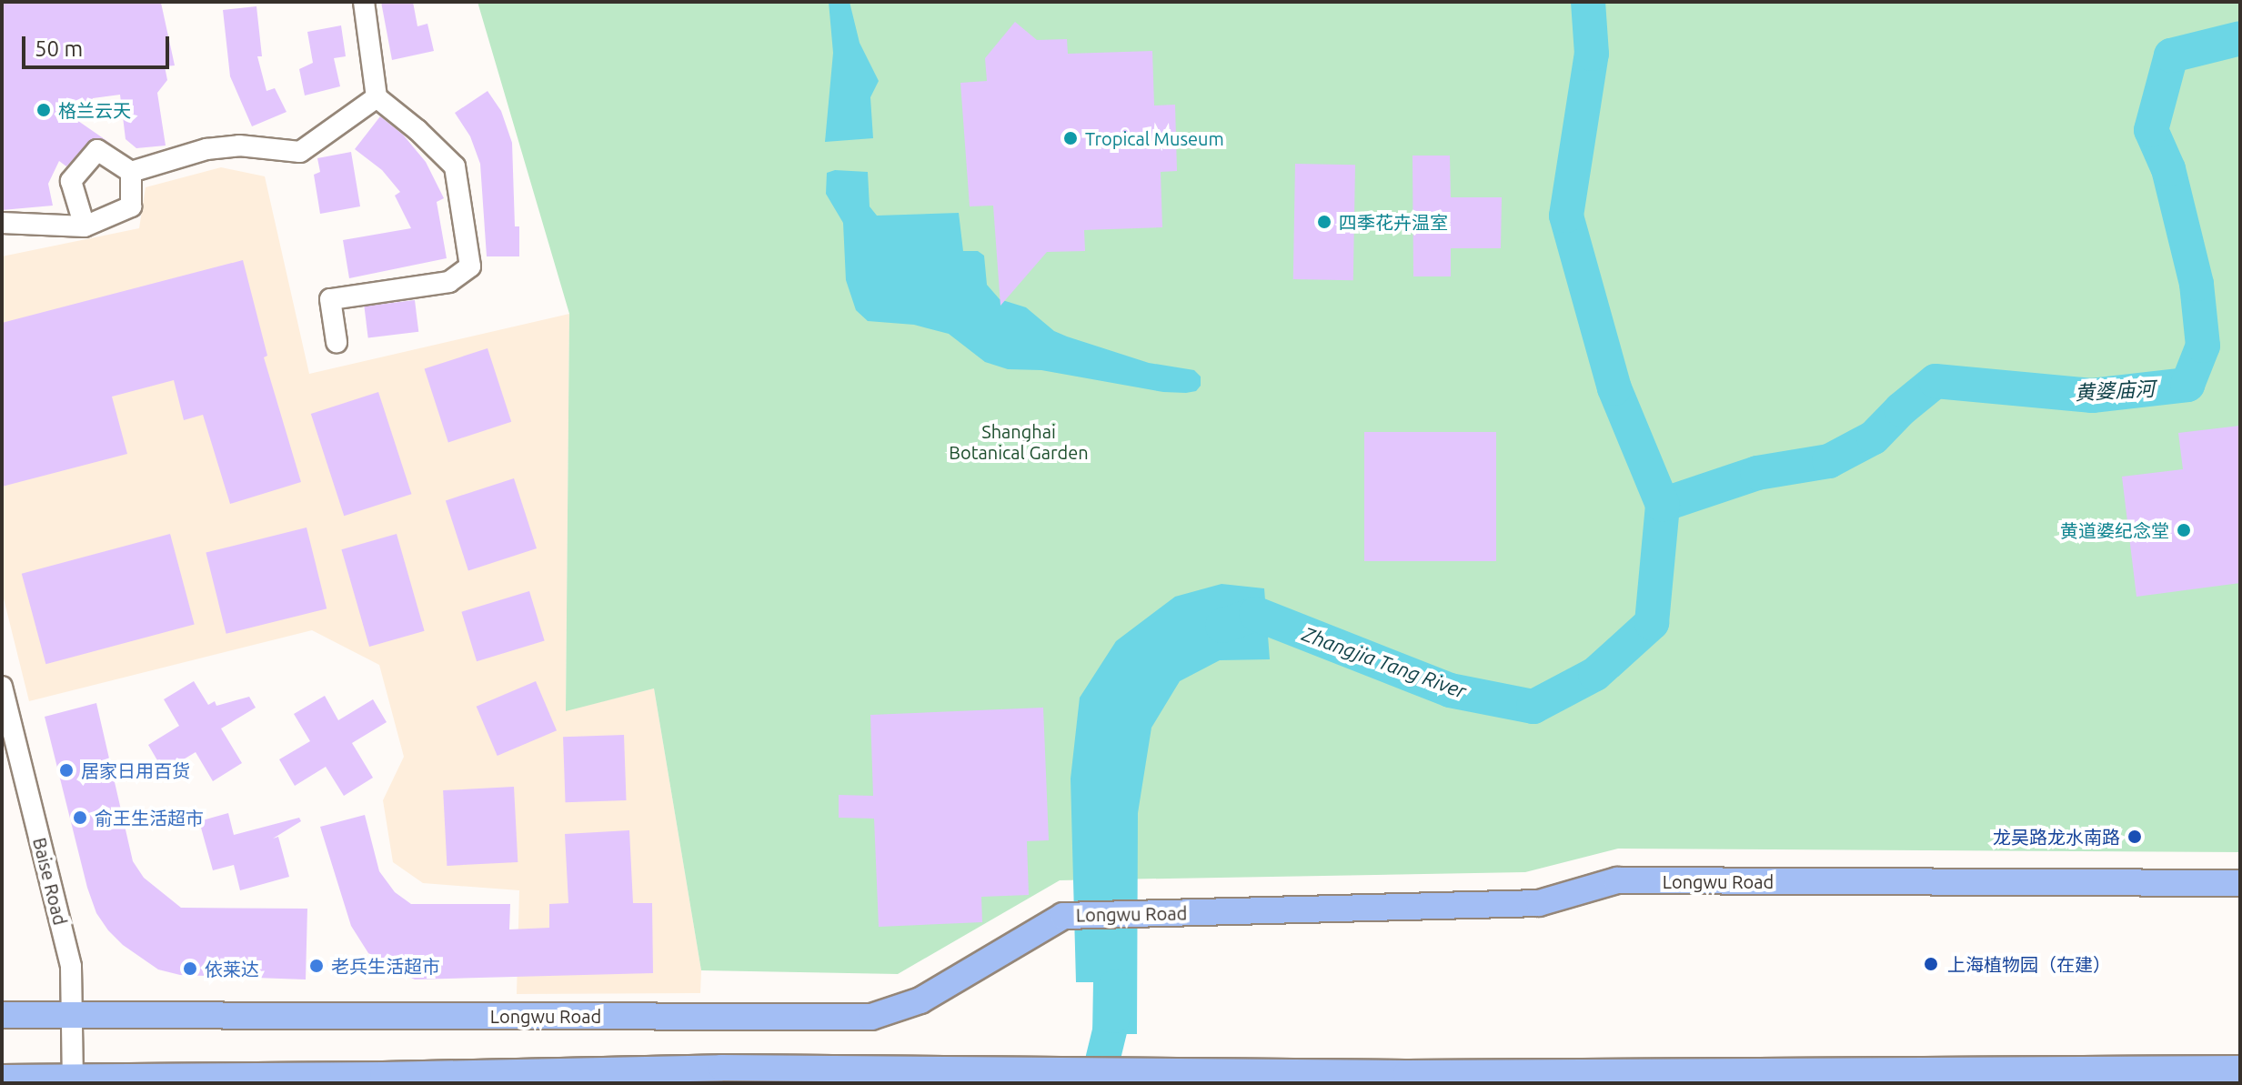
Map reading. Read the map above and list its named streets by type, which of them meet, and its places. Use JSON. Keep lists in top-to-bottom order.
{
  "streets": {
    "main road": ["Longwu Road"],
    "street": ["Baise Road"]
  },
  "crossings": [
    ["Baise Road", "Longwu Road"]
  ],
  "water": ["黄婆庙河", "Zhangjia Tang River"],
  "parks": ["Shanghai Botanical Garden"],
  "places": [
    "格兰云天",
    "Tropical Museum",
    "四季花卉温室",
    "黄道婆纪念堂",
    "居家日用百货",
    "俞王生活超市",
    "龙吴路龙水南路",
    "上海植物园（在建）",
    "老兵生活超市",
    "依莱达"
  ],
  "scale_bar": "50 m"
}
